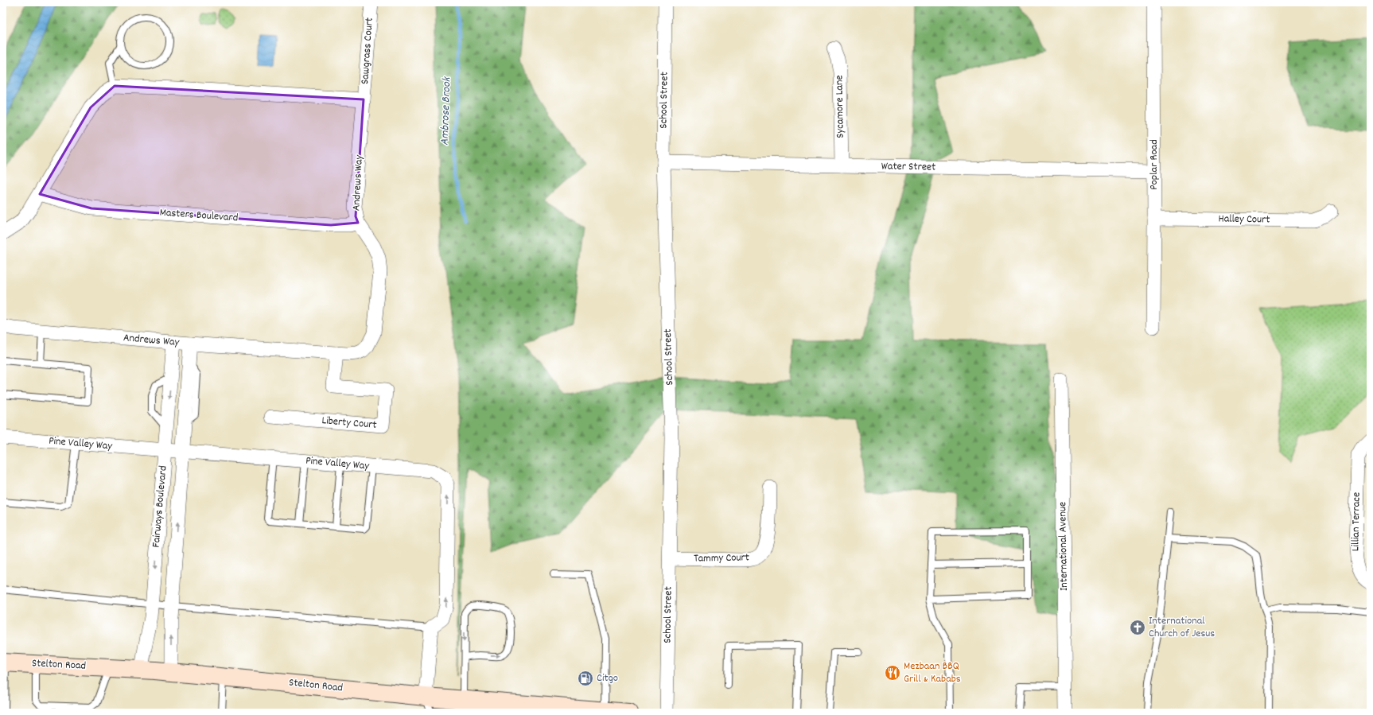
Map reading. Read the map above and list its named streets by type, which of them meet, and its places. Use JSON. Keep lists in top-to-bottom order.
{
  "streets": {
    "main road": ["Stelton Road"],
    "street": [
      "Sawgrass Court",
      "School Street",
      "Sycamore Lane",
      "Poplar Road",
      "Water Street",
      "Andrews Way",
      "Masters Boulevard",
      "Halley Court",
      "Liberty Court",
      "Pine Valley Way",
      "Fairways Boulevard",
      "Lillian Terrace",
      "International Avenue",
      "Tammy Court"
    ]
  },
  "crossings": [
    ["Sawgrass Court", "Andrews Way"],
    ["School Street", "Water Street"],
    ["School Street", "Tammy Court"],
    ["Sycamore Lane", "Water Street"],
    ["Poplar Road", "Water Street"],
    ["Poplar Road", "Halley Court"],
    ["Andrews Way", "Masters Boulevard"],
    ["Andrews Way", "Liberty Court"],
    ["Andrews Way", "Fairways Boulevard"],
    ["Pine Valley Way", "Fairways Boulevard"],
    ["Fairways Boulevard", "Stelton Road"]
  ],
  "water": ["Ambrose Brook"],
  "places": {
    "church": ["International Church of Jesus"],
    "restaurant": ["Mezbaan BBQ Grill & Kababs"],
    "fuel station": ["Citgo"]
  }
}
